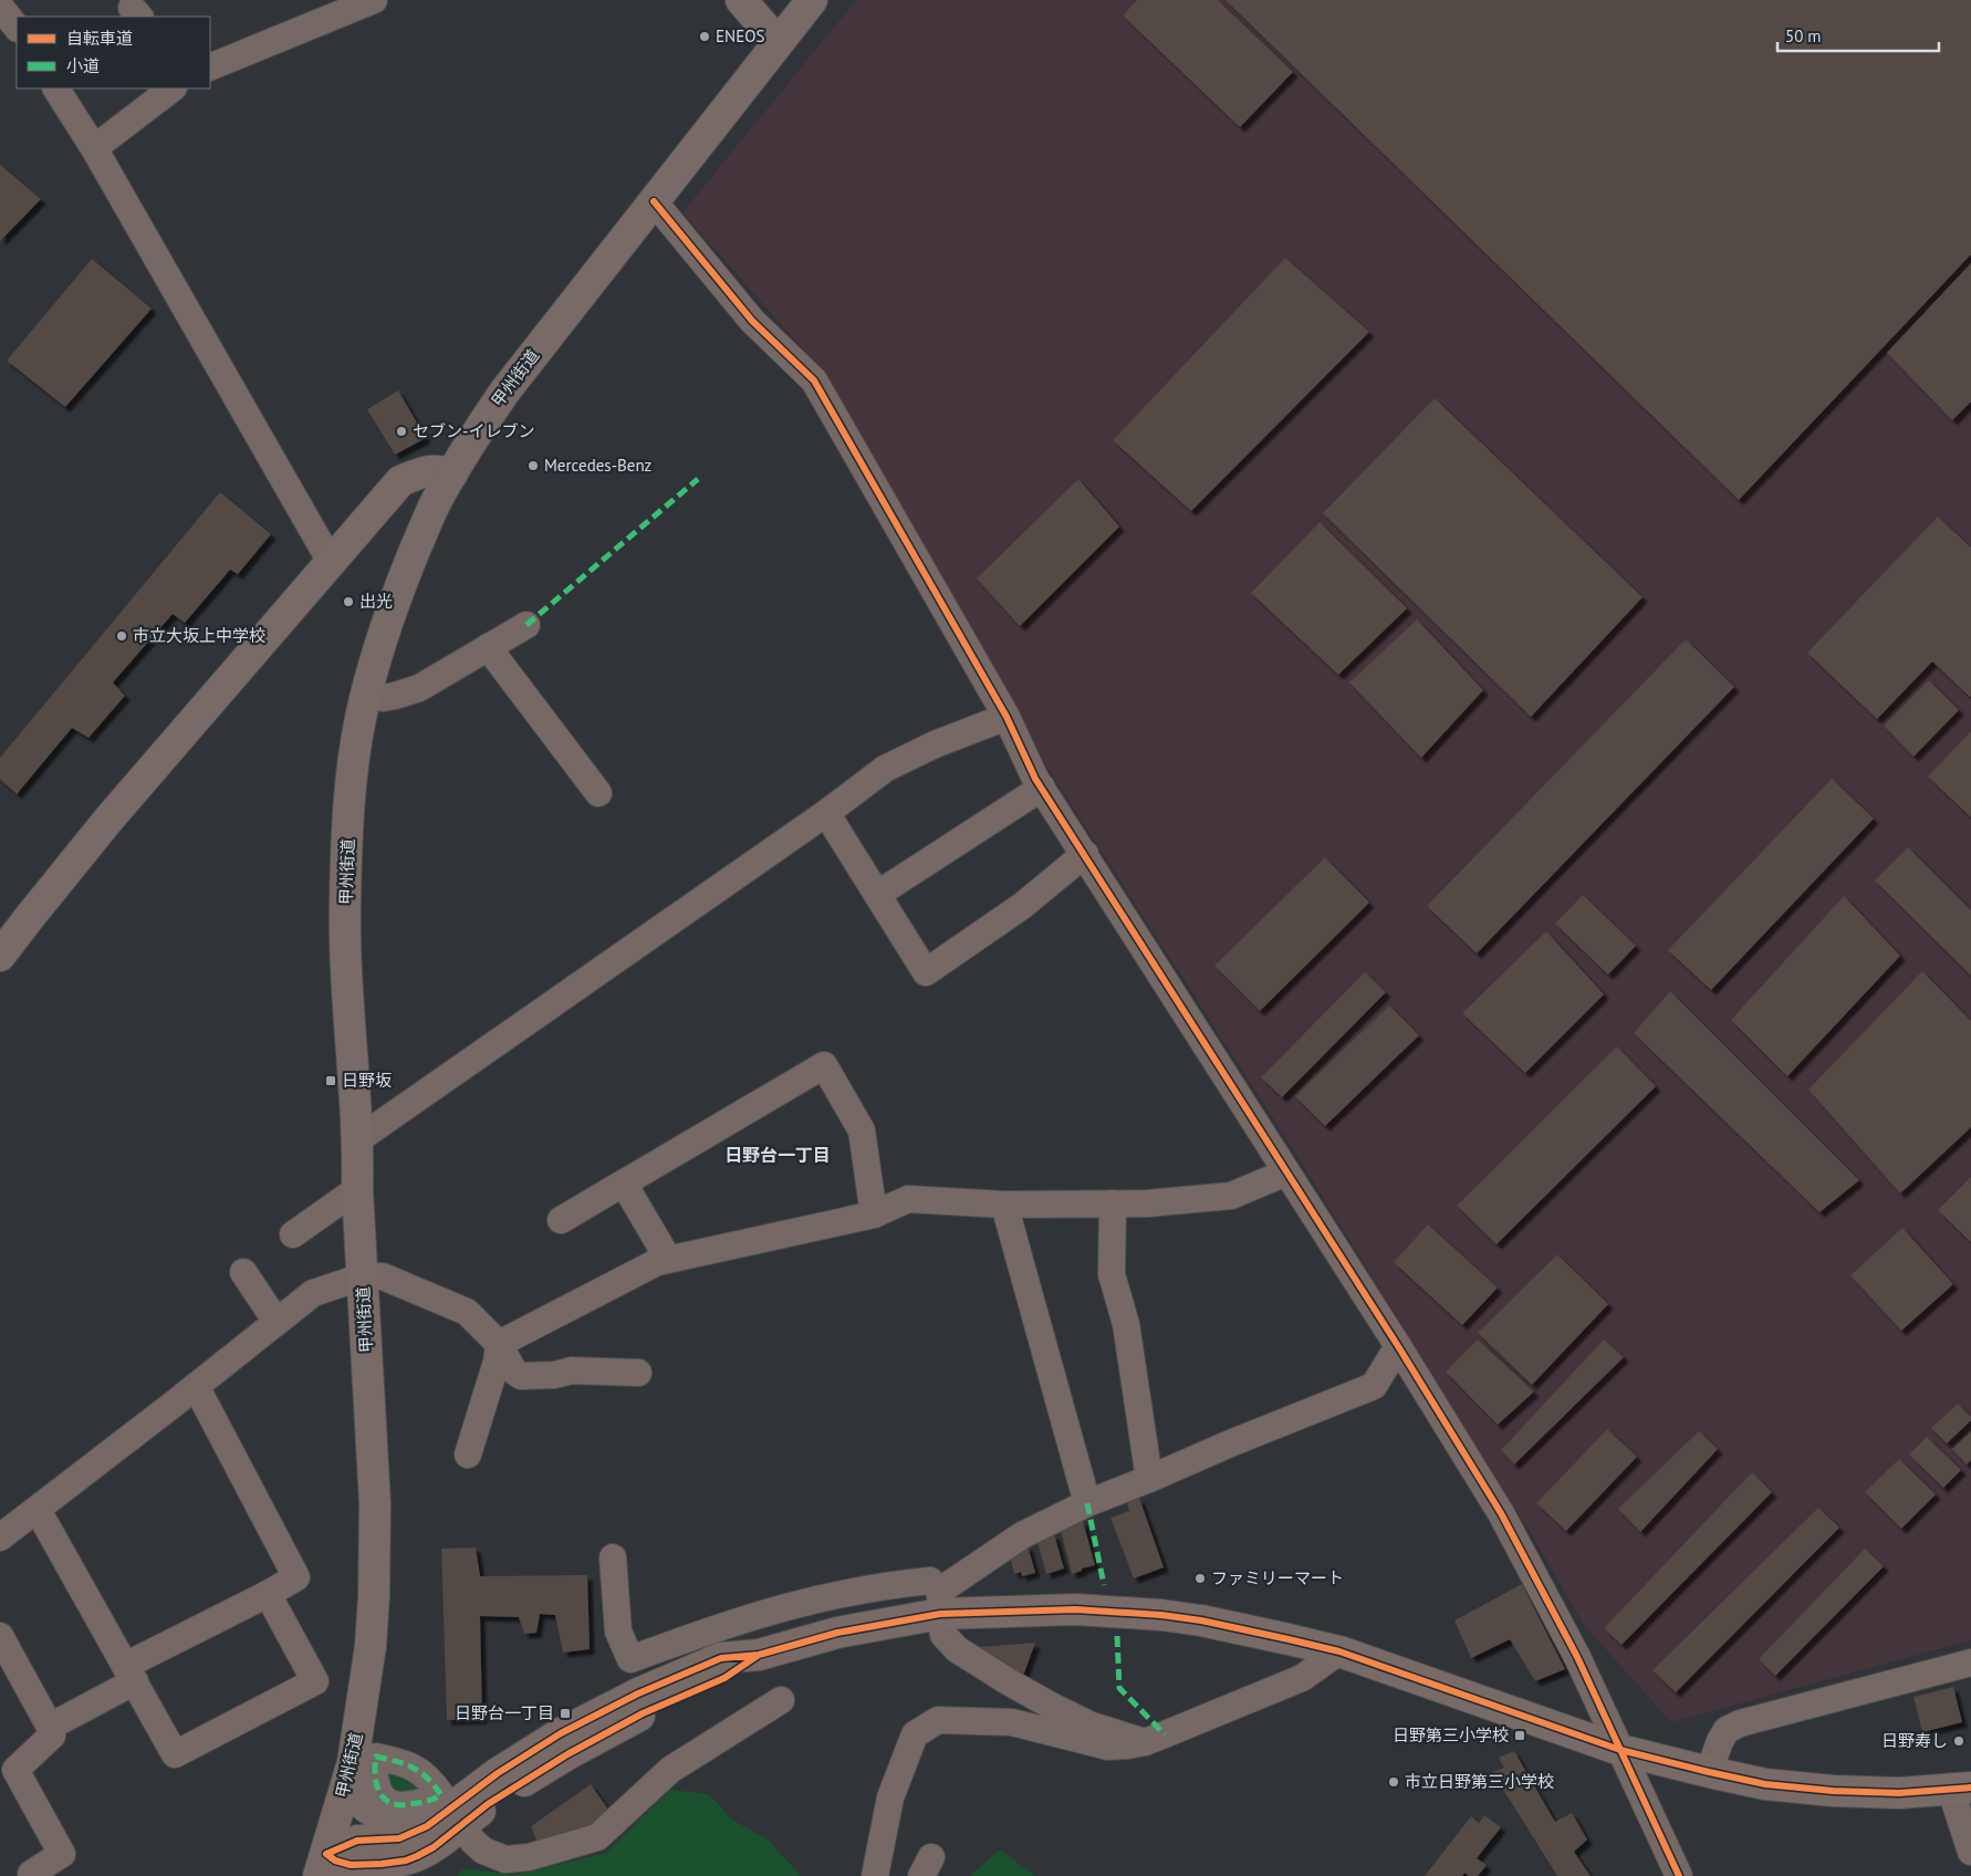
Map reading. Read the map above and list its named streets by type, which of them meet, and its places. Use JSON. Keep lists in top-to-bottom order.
{
  "streets": {
    "street": ["甲州街道"]
  },
  "districts": ["日野台一丁目"],
  "places": {
    "other": [
      "ENEOS",
      "セブン-イレブン",
      "Mercedes-Benz",
      "出光",
      "市立大坂上中学校",
      "ファミリーマート",
      "日野寿し",
      "市立日野第三小学校"
    ],
    "transit": ["日野坂", "日野台一丁目", "日野第三小学校"]
  },
  "legend": ["自転車道", "小道"],
  "scale_bar": "50 m"
}
